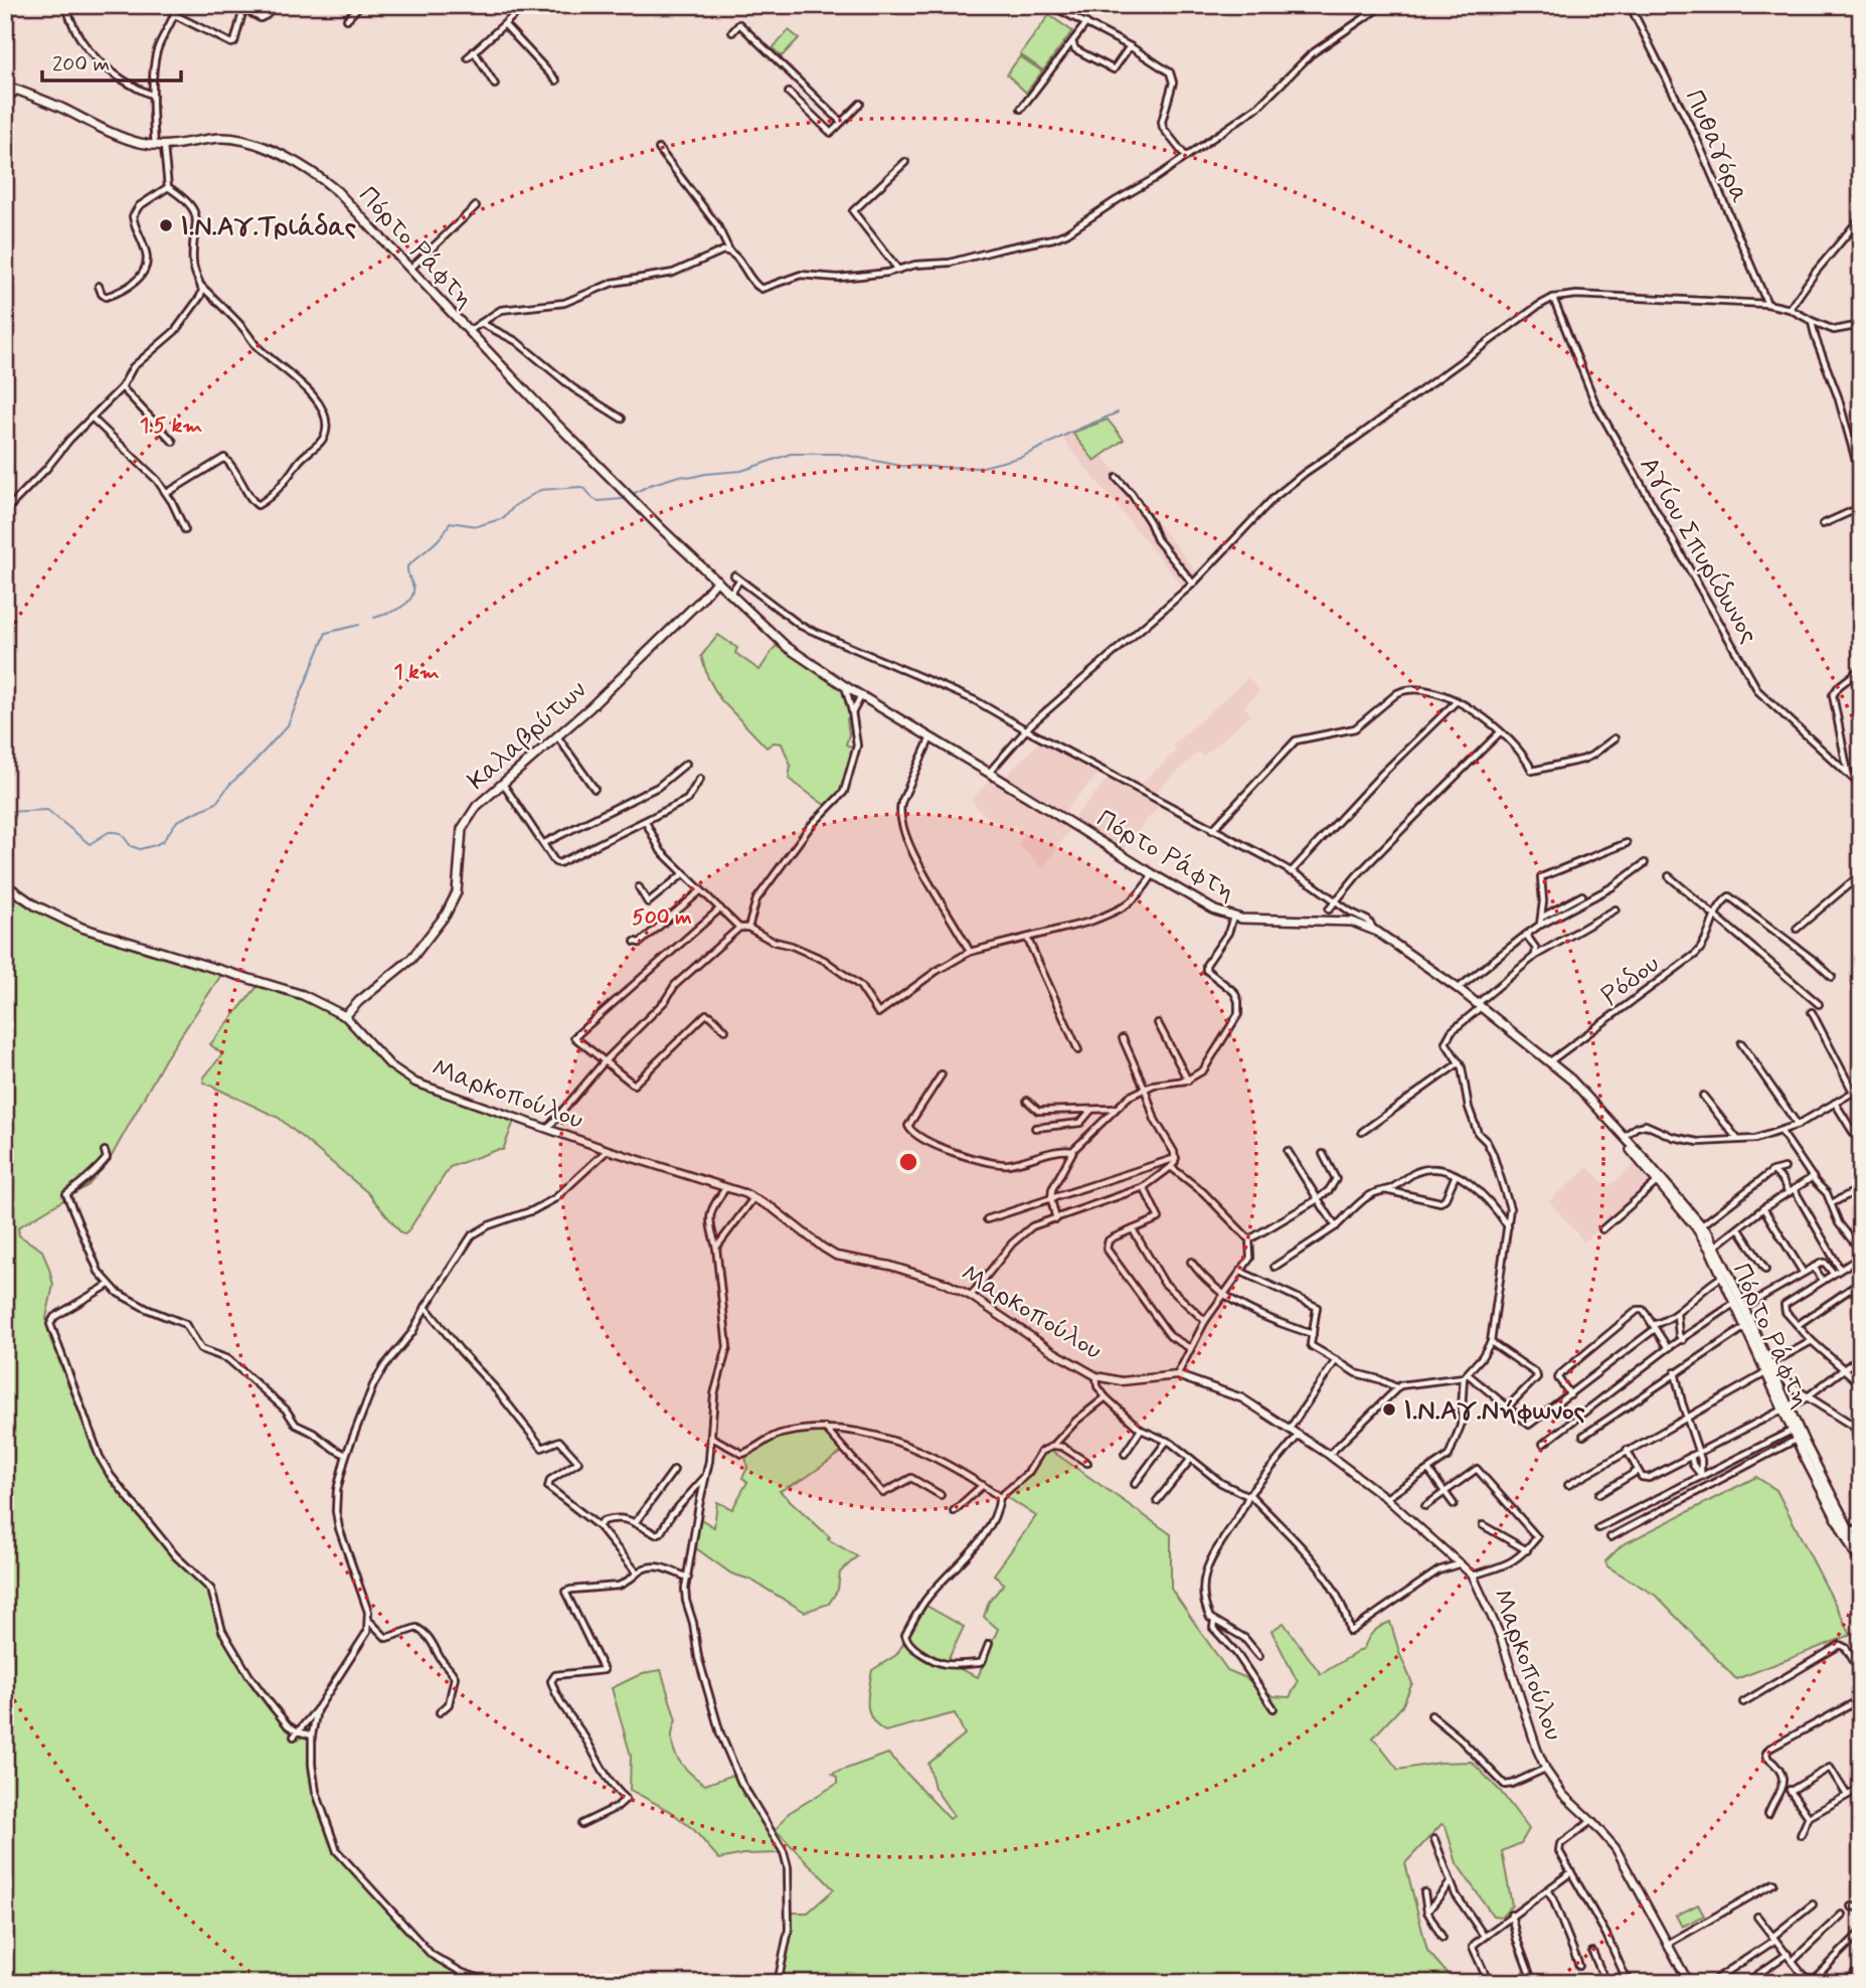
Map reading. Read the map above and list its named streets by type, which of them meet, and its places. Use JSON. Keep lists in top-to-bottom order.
{
  "streets": {
    "main road": ["Πόρτο Ράφτη", "Καλαβρύτων", "Μαρκοπούλου"],
    "street": ["Πυθαγόρα", "Αγίου Σπυρίδωνος", "Ρόδου"]
  },
  "crossings": [
    ["Πόρτο Ράφτη", "Καλαβρύτων"],
    ["Πόρτο Ράφτη", "Ρόδου"],
    ["Καλαβρύτων", "Μαρκοπούλου"]
  ],
  "places": ["Ι.Ν.Αγ.Τριάδας", "Ι.Ν.Αγ.Νήφωνος"],
  "scale_bar": "200 m",
  "rings": ["1.5 km", "1 km", "500 m"]
}
